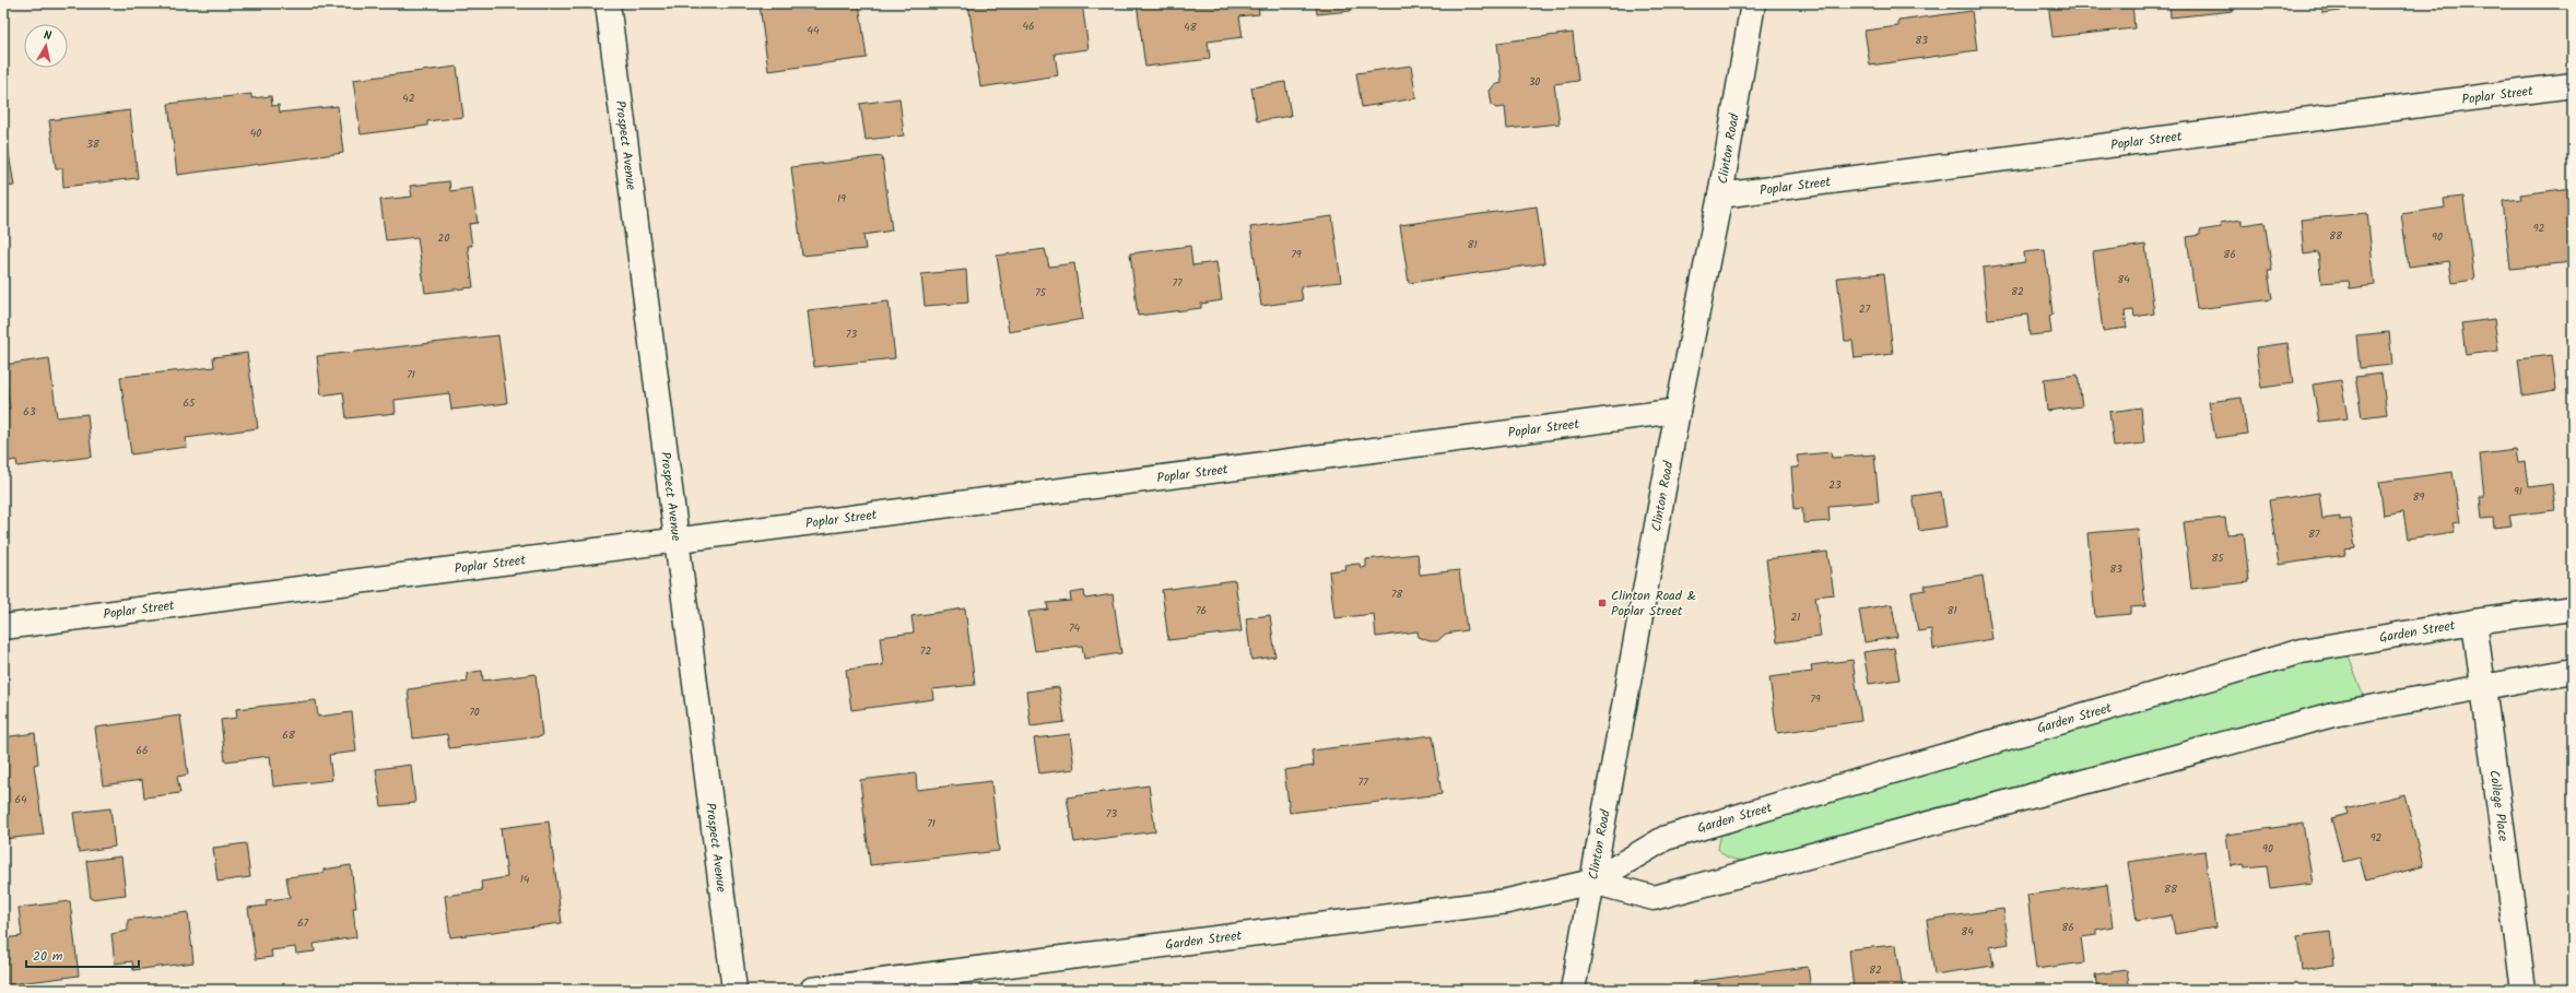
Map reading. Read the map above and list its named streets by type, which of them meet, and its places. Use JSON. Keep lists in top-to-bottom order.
{
  "streets": {
    "street": [
      "Poplar Street",
      "Prospect Avenue",
      "Clinton Road",
      "Garden Street",
      "College Place"
    ]
  },
  "crossings": [
    ["Poplar Street", "Prospect Avenue"],
    ["Poplar Street", "Clinton Road"],
    ["Clinton Road", "Garden Street"],
    ["Garden Street", "College Place"]
  ],
  "places": {
    "transit": ["Clinton Road & Poplar Street"]
  },
  "house_numbers": [
    "46",
    "48",
    "44",
    "83",
    "30",
    "42",
    "40",
    "38",
    "19",
    "92",
    "88",
    "90",
    "20",
    "81",
    "79",
    "86",
    "84",
    "77",
    "82",
    "75",
    "27",
    "73",
    "71",
    "65",
    "63",
    "23",
    "91",
    "89",
    "87",
    "85",
    "83",
    "78",
    "76",
    "81",
    "21",
    "74",
    "72",
    "79",
    "70",
    "68",
    "66",
    "77",
    "64",
    "73",
    "71",
    "92",
    "90",
    "14",
    "88",
    "67",
    "86",
    "84",
    "82"
  ],
  "scale_bar": "20 m",
  "north": "top"
}
